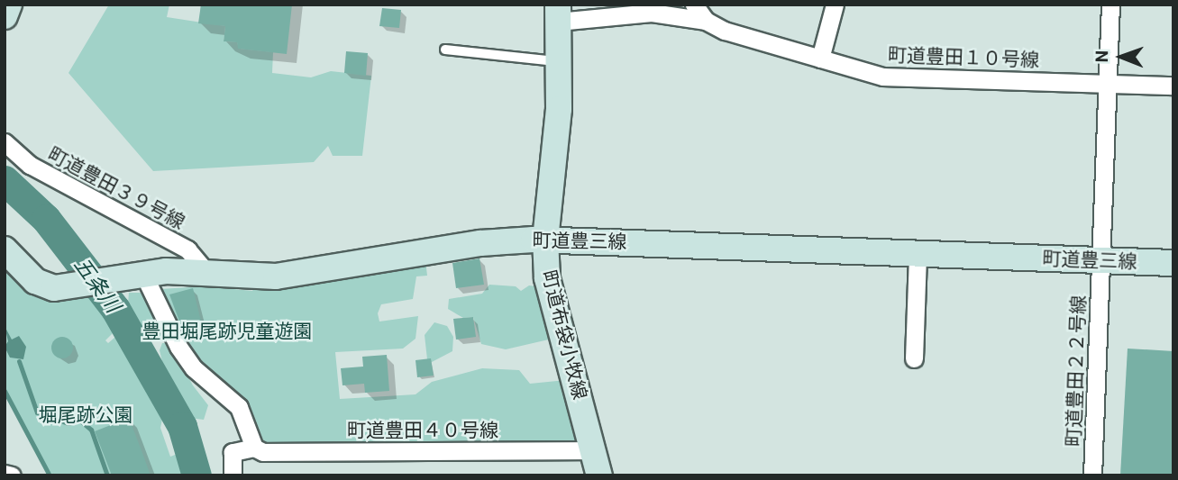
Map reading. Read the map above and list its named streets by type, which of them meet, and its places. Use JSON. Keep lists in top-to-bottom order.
{
  "streets": {
    "street": [
      "町道豊田１０号線",
      "町道豊田３９号線",
      "町道豊三線",
      "町道布袋小牧線",
      "町道豊田２２号線",
      "町道豊田４０号線"
    ]
  },
  "crossings": [
    ["町道豊田１０号線", "町道豊田２２号線"],
    ["町道豊田３９号線", "町道豊三線"],
    ["町道豊三線", "町道布袋小牧線"],
    ["町道豊三線", "町道豊田２２号線"],
    ["町道布袋小牧線", "町道豊田４０号線"]
  ],
  "water": ["五条川"],
  "parks": ["豊田堀尾跡児童遊園", "堀尾跡公園"],
  "north": "left"
}
